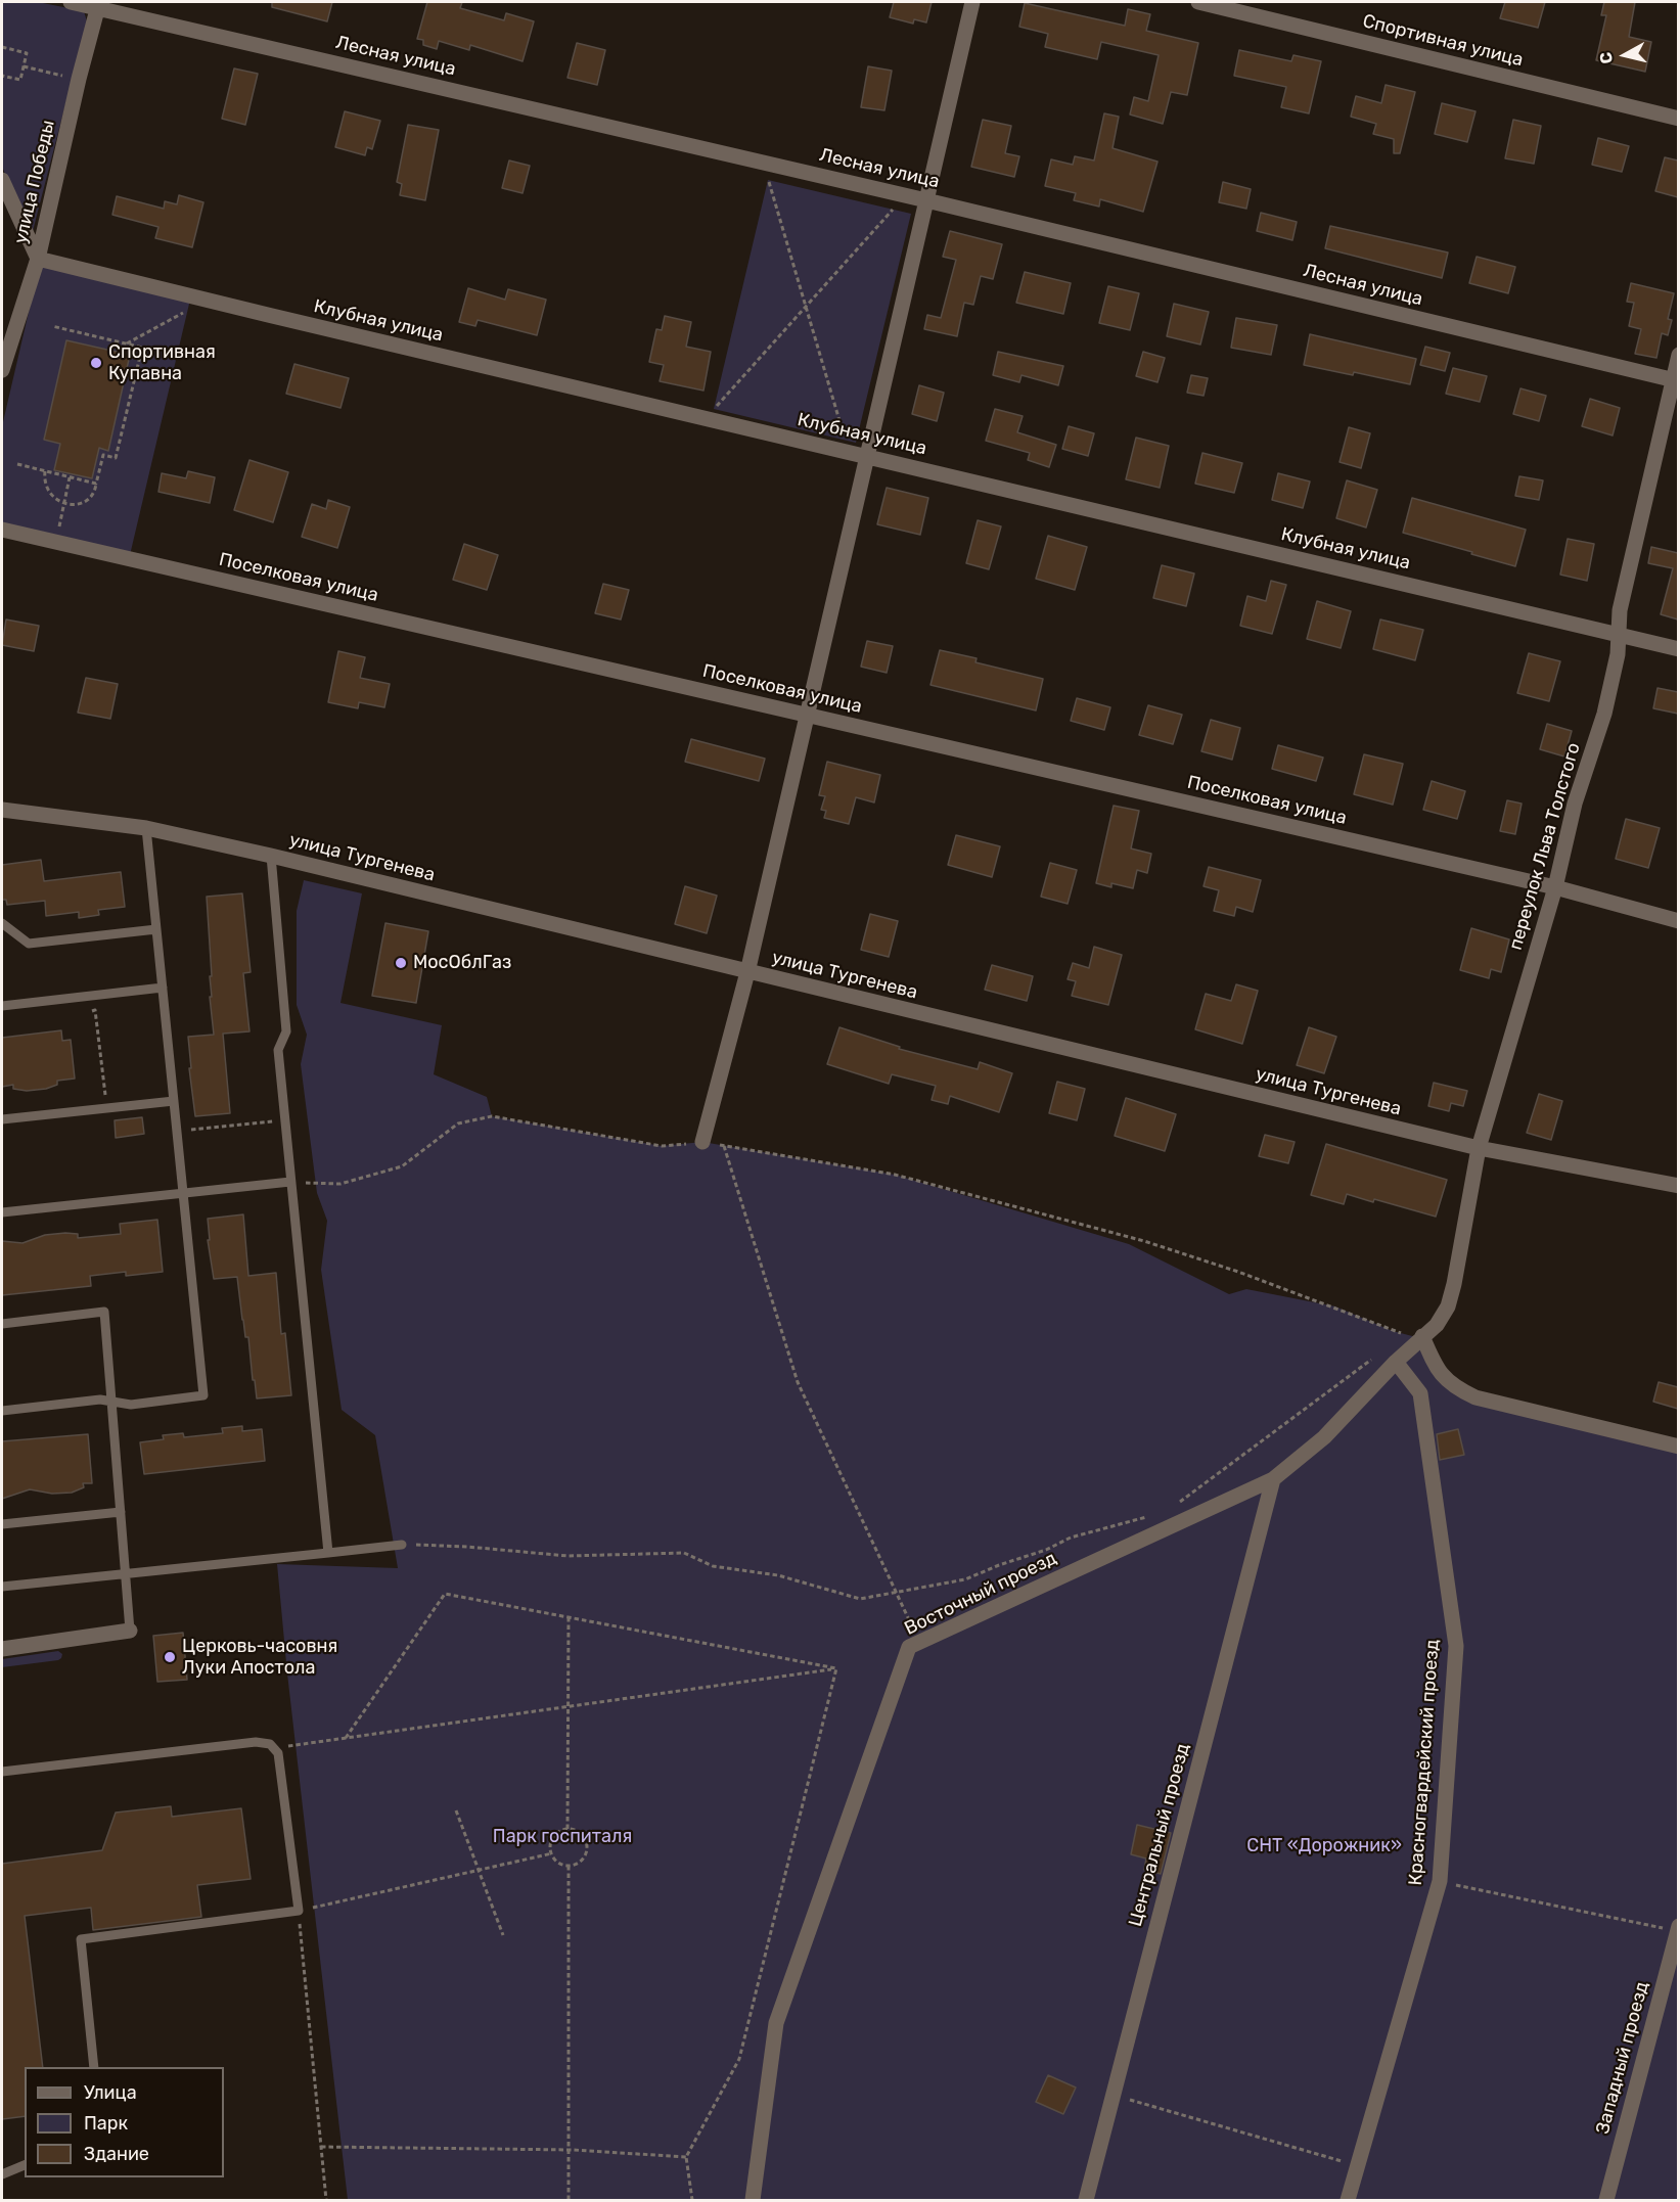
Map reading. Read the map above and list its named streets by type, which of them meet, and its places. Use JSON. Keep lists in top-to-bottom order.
{
  "streets": {
    "street": [
      "Спортивная улица",
      "Лесная улица",
      "улица Победы",
      "Клубная улица",
      "Поселковая улица",
      "переулок Льва Толстого",
      "улица Тургенева",
      "Восточный проезд",
      "Красногвардейский проезд",
      "Центральный проезд",
      "Западный проезд"
    ]
  },
  "crossings": [
    ["Лесная улица", "улица Победы"],
    ["Лесная улица", "переулок Льва Толстого"],
    ["улица Победы", "Клубная улица"],
    ["Клубная улица", "переулок Льва Толстого"],
    ["Поселковая улица", "переулок Льва Толстого"],
    ["переулок Льва Толстого", "улица Тургенева"],
    ["переулок Льва Толстого", "Восточный проезд"],
    ["Восточный проезд", "Красногвардейский проезд"],
    ["Восточный проезд", "Центральный проезд"]
  ],
  "parks": ["Парк госпиталя", "СНТ «Дорожник»"],
  "places": ["Спортивная Купавна", "МосОблГаз", "Церковь-часовня Луки Апостола"],
  "legend": ["Улица", "Парк", "Здание"],
  "north": "left"
}
